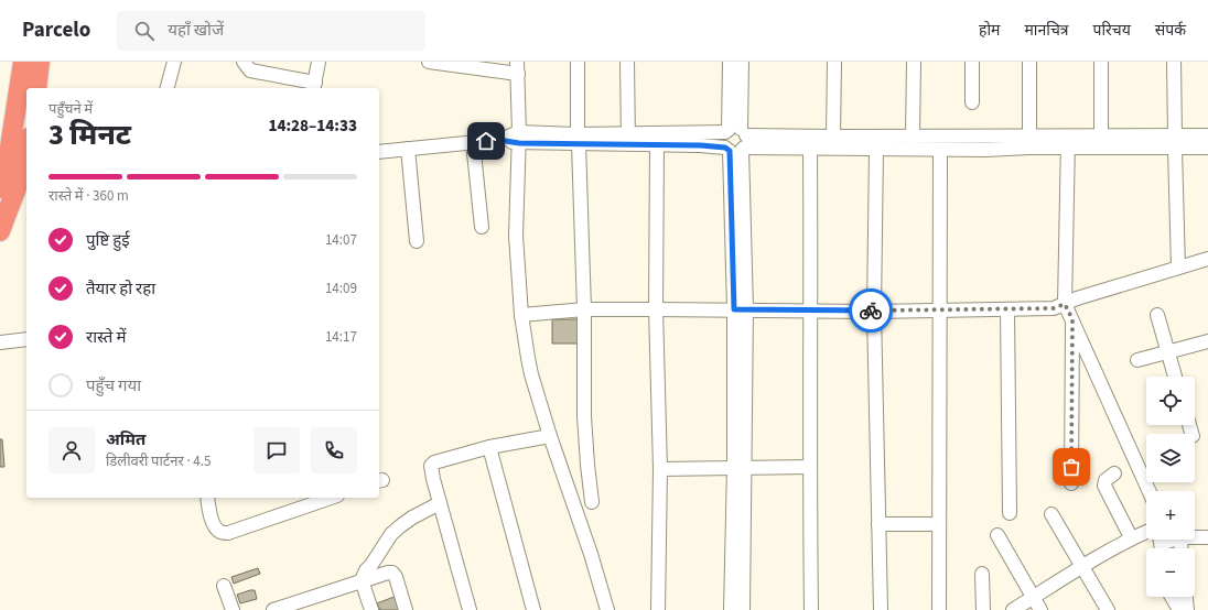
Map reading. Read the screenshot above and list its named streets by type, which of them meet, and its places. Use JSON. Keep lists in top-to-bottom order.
{
  "page": {
    "header": "Parcelo",
    "search": "यहाँ खोजें",
    "nav": [
      "होम",
      "मानचित्र",
      "परिचय",
      "संपर्क"
    ],
    "heading": ["3 मिनट", "पहुँचने में", "14:28–14:33"],
    "panel": ["अमित", "डिलीवरी पार्टनर · 4.5"],
    "bar": "रास्ते में · 360 m",
    "list": [
      ["पुष्टि हुई", "14:07"],
      ["तैयार हो रहा", "14:09"],
      ["रास्ते में", "14:17"],
      "पहुँच गया"
    ],
    "map_buttons": ["+", "−"]
  }
}
